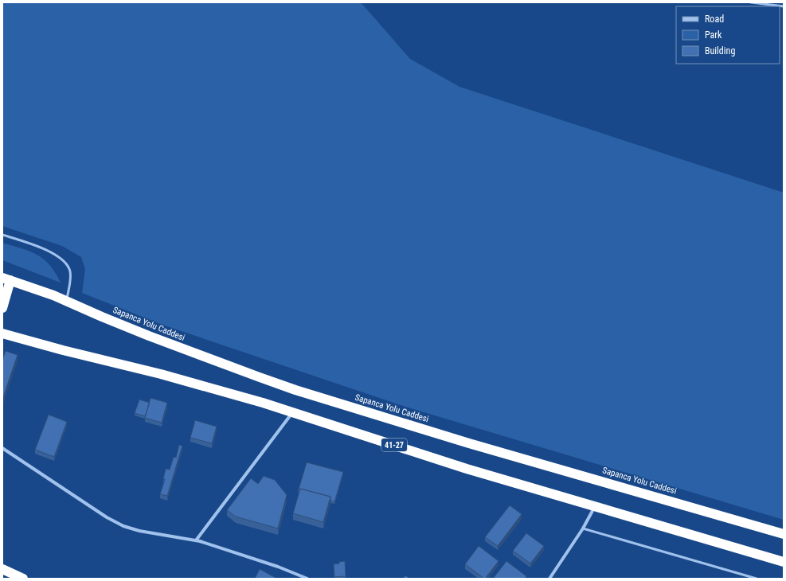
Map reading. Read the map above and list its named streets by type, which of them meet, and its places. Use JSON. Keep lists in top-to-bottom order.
{
  "streets": {
    "highway": ["Sapanca Yolu Caddesi", "41-27"]
  },
  "legend": ["Road", "Park", "Building"]
}
